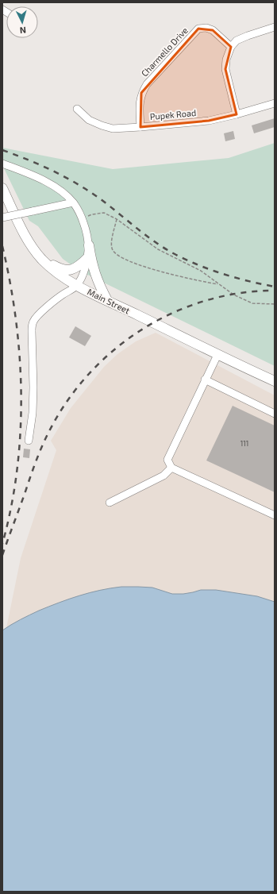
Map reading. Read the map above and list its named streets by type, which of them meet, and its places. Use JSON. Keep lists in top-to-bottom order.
{
  "streets": {
    "main road": ["Main Street"],
    "street": ["Charmello Drive", "Pupek Road"]
  },
  "crossings": [
    ["Charmello Drive", "Pupek Road"]
  ],
  "house_numbers": ["111"],
  "north": "bottom"
}
